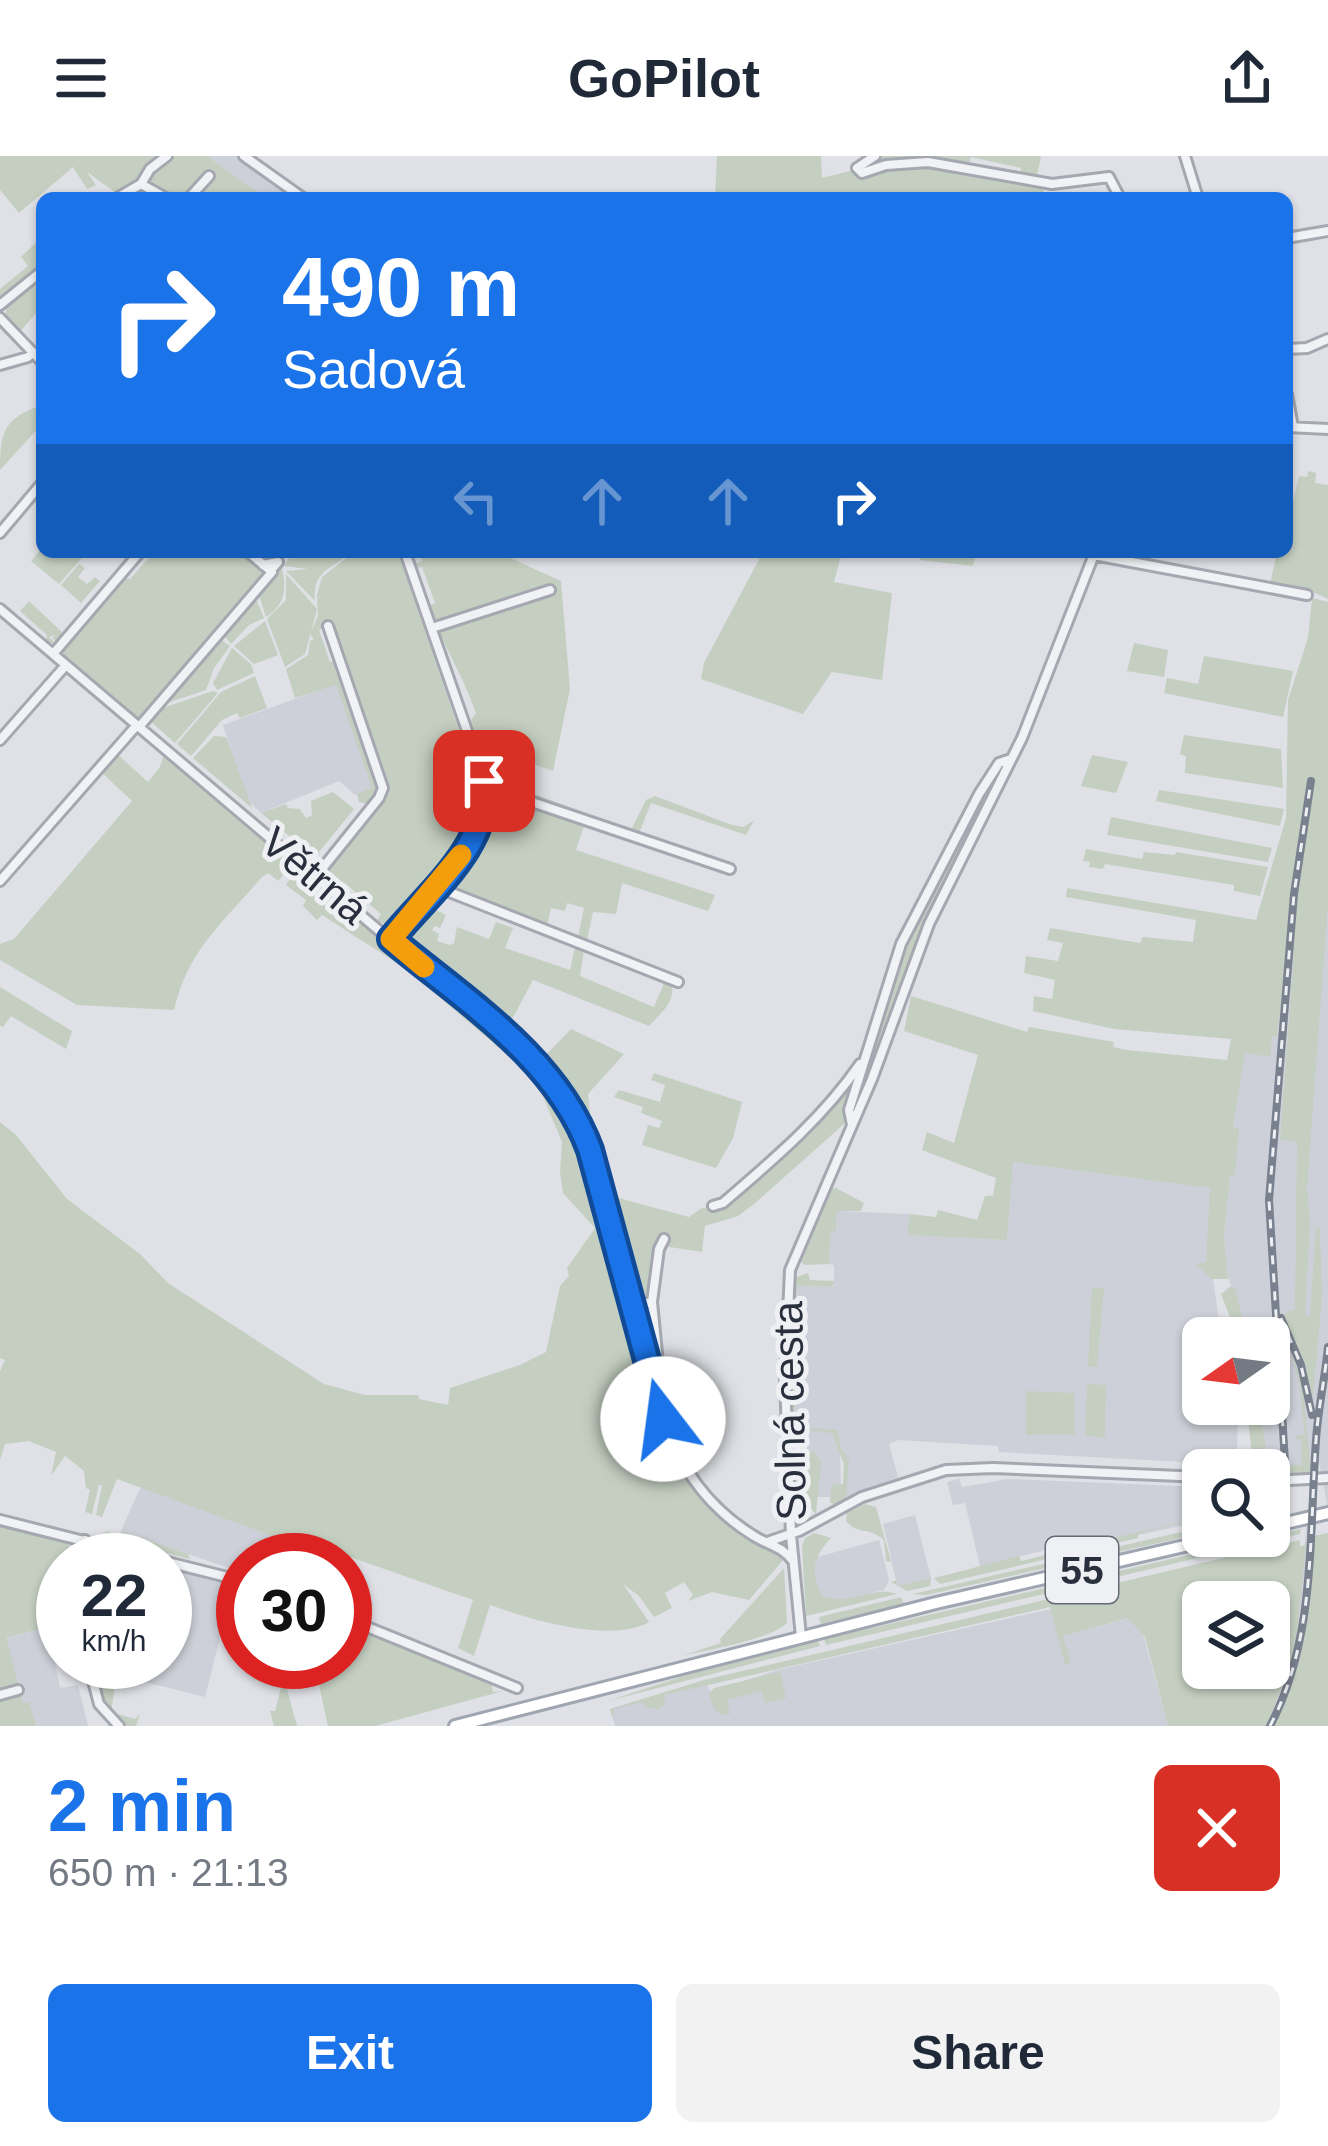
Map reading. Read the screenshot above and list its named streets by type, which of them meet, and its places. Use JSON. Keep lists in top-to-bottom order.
{
  "streets": {
    "main road": ["55"],
    "street": ["Větrná", "Solná cesta"]
  },
  "crossings": [
    ["Větrná", "Solná cesta"],
    ["Solná cesta", "55"]
  ],
  "north": "left",
  "page": {
    "header": "GoPilot",
    "turn": ["490 m", "Sadová"],
    "speed": "22 km/h",
    "limit": "30",
    "heading": ["2 min", "650 m · 21:13"],
    "buttons": ["Exit", "Share"]
  }
}
